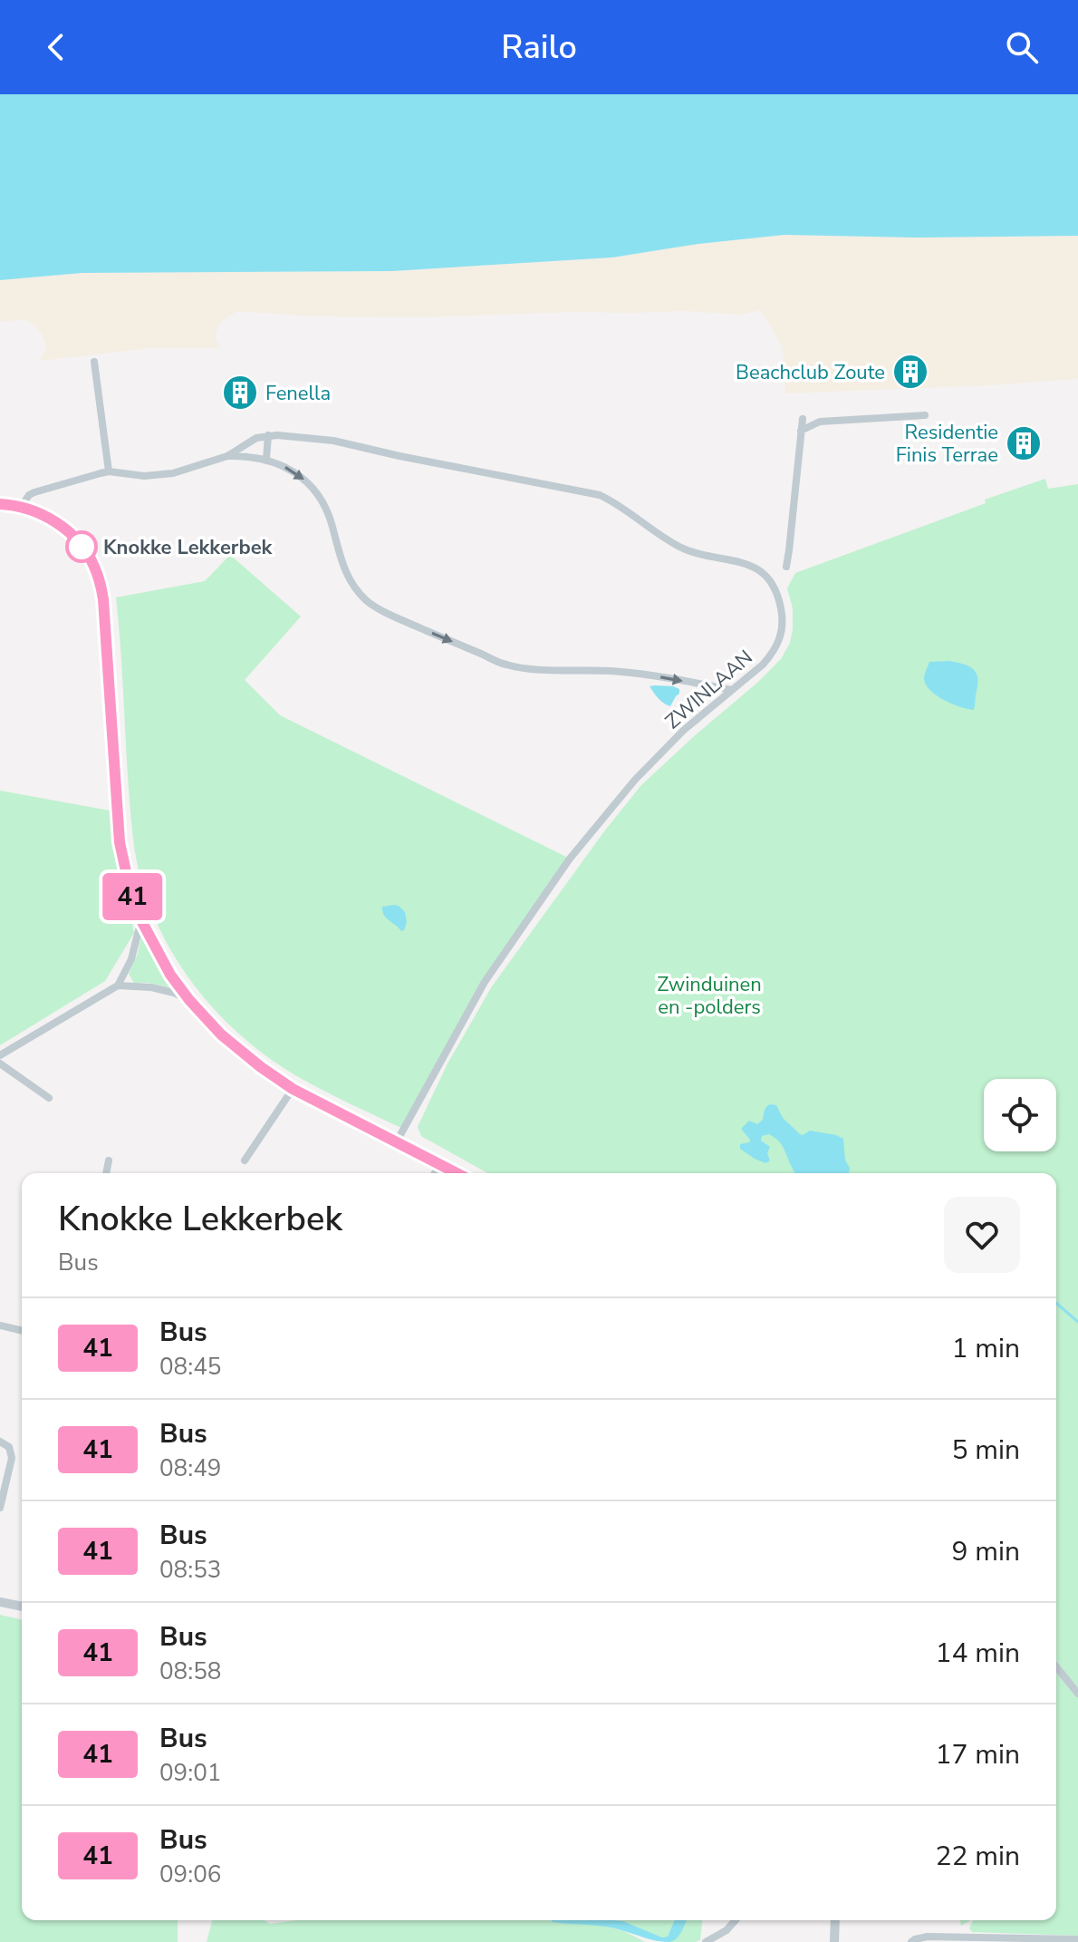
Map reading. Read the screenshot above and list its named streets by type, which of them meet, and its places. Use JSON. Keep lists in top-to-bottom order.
{
  "streets": {
    "street": ["ZWINLAAN"]
  },
  "parks": ["Zwinduinen en -polders"],
  "places": {
    "building": ["Beachclub Zoute", "Fenella", "Residentie Finis Terrae"],
    "other": ["Knokke Lekkerbek"]
  },
  "lines": ["bus line 41"],
  "page": {
    "header": "Railo",
    "on_map": "41",
    "heading": ["Knokke Lekkerbek", "Bus"],
    "list": [
      {
        "mark": "41",
        "name": "Bus",
        "note": "08:45",
        "value": "1 min"
      },
      {
        "mark": "41",
        "name": "Bus",
        "note": "08:49",
        "value": "5 min"
      },
      {
        "mark": "41",
        "name": "Bus",
        "note": "08:53",
        "value": "9 min"
      },
      {
        "mark": "41",
        "name": "Bus",
        "note": "08:58",
        "value": "14 min"
      },
      {
        "mark": "41",
        "name": "Bus",
        "note": "09:01",
        "value": "17 min"
      },
      {
        "mark": "41",
        "name": "Bus",
        "note": "09:06",
        "value": "22 min"
      }
    ]
  }
}
